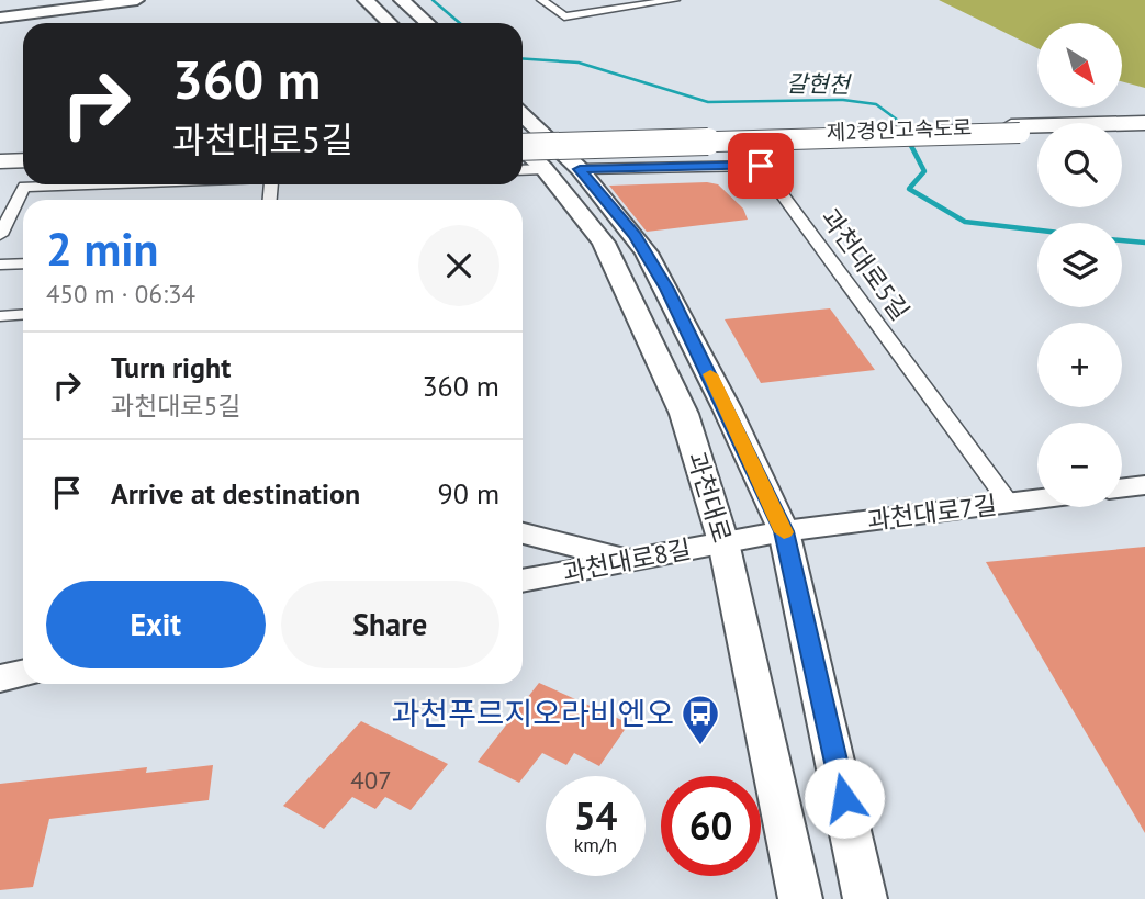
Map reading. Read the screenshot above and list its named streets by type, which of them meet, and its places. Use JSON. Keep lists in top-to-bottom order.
{
  "streets": {
    "highway": ["제2경인고속도로"],
    "main road": ["과천대로"],
    "street": ["과천대로5길", "과천대로7길", "과천대로8길"]
  },
  "crossings": [
    ["과천대로5길", "과천대로"],
    ["과천대로5길", "과천대로7길"],
    ["과천대로", "과천대로7길"],
    ["과천대로", "과천대로8길"],
    ["과천대로7길", "과천대로8길"]
  ],
  "water": ["갈현천"],
  "places": {
    "bus stop": ["과천푸르지오라비엔오"]
  },
  "house_numbers": ["407"],
  "north": "bottom right",
  "page": {
    "map_buttons": ["+", "−"],
    "turn": ["360 m", "과천대로5길"],
    "heading": ["2 min", "450 m · 06:34"],
    "list": [
      {
        "name": "Turn right",
        "note": "과천대로5길",
        "value": "360 m"
      },
      {
        "name": "Arrive at destination",
        "value": "90 m"
      }
    ],
    "buttons": ["Exit", "Share"],
    "speed": "54 km/h",
    "limit": "60"
  }
}
